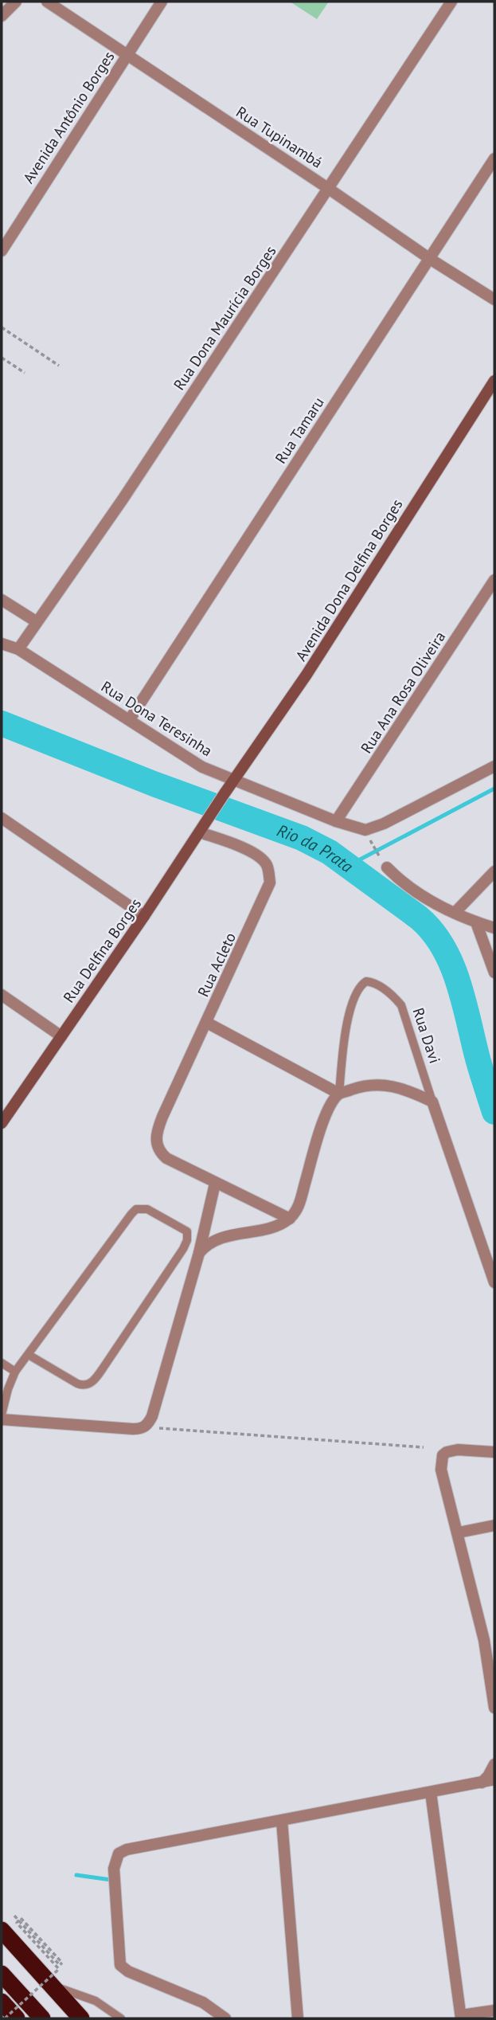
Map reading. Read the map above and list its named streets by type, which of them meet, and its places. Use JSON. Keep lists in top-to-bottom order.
{
  "streets": {
    "street": [
      "Avenida Antônio Borges",
      "Rua Tupinambá",
      "Rua Dona Maurícia Borges",
      "Rua Tamaru",
      "Avenida Dona Delfina Borges",
      "Rua Ana Rosa Oliveira",
      "Rua Dona Teresinha",
      "Rua Delfina Borges",
      "Rua Acleto",
      "Rua Davi"
    ]
  },
  "crossings": [
    ["Avenida Antônio Borges", "Rua Tupinambá"],
    ["Rua Tupinambá", "Rua Dona Maurícia Borges"],
    ["Rua Tupinambá", "Rua Tamaru"],
    ["Rua Dona Maurícia Borges", "Rua Dona Teresinha"],
    ["Rua Tamaru", "Rua Dona Teresinha"],
    ["Avenida Dona Delfina Borges", "Rua Dona Teresinha"],
    ["Avenida Dona Delfina Borges", "Rua Delfina Borges"],
    ["Rua Ana Rosa Oliveira", "Rua Dona Teresinha"],
    ["Rua Delfina Borges", "Rua Acleto"]
  ],
  "water": ["Rio da Prata"]
}
